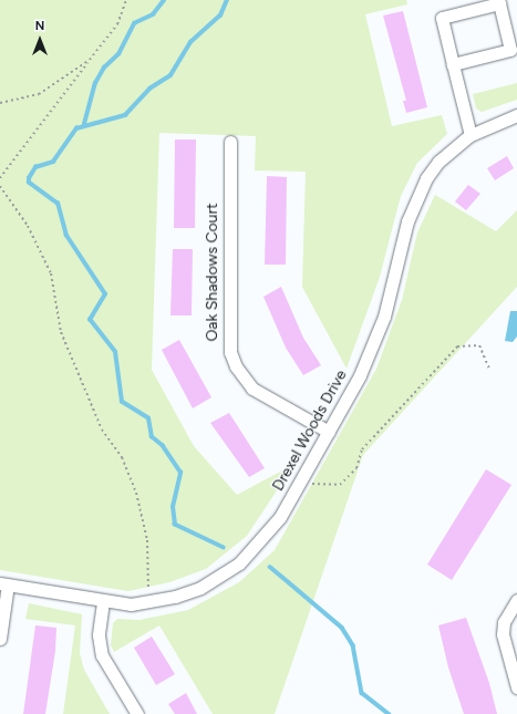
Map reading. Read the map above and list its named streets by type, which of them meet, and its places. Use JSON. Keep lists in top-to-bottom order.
{
  "streets": {
    "street": ["Oak Shadows Court", "Drexel Woods Drive"]
  },
  "crossings": [
    ["Oak Shadows Court", "Drexel Woods Drive"]
  ],
  "north": "top"
}
